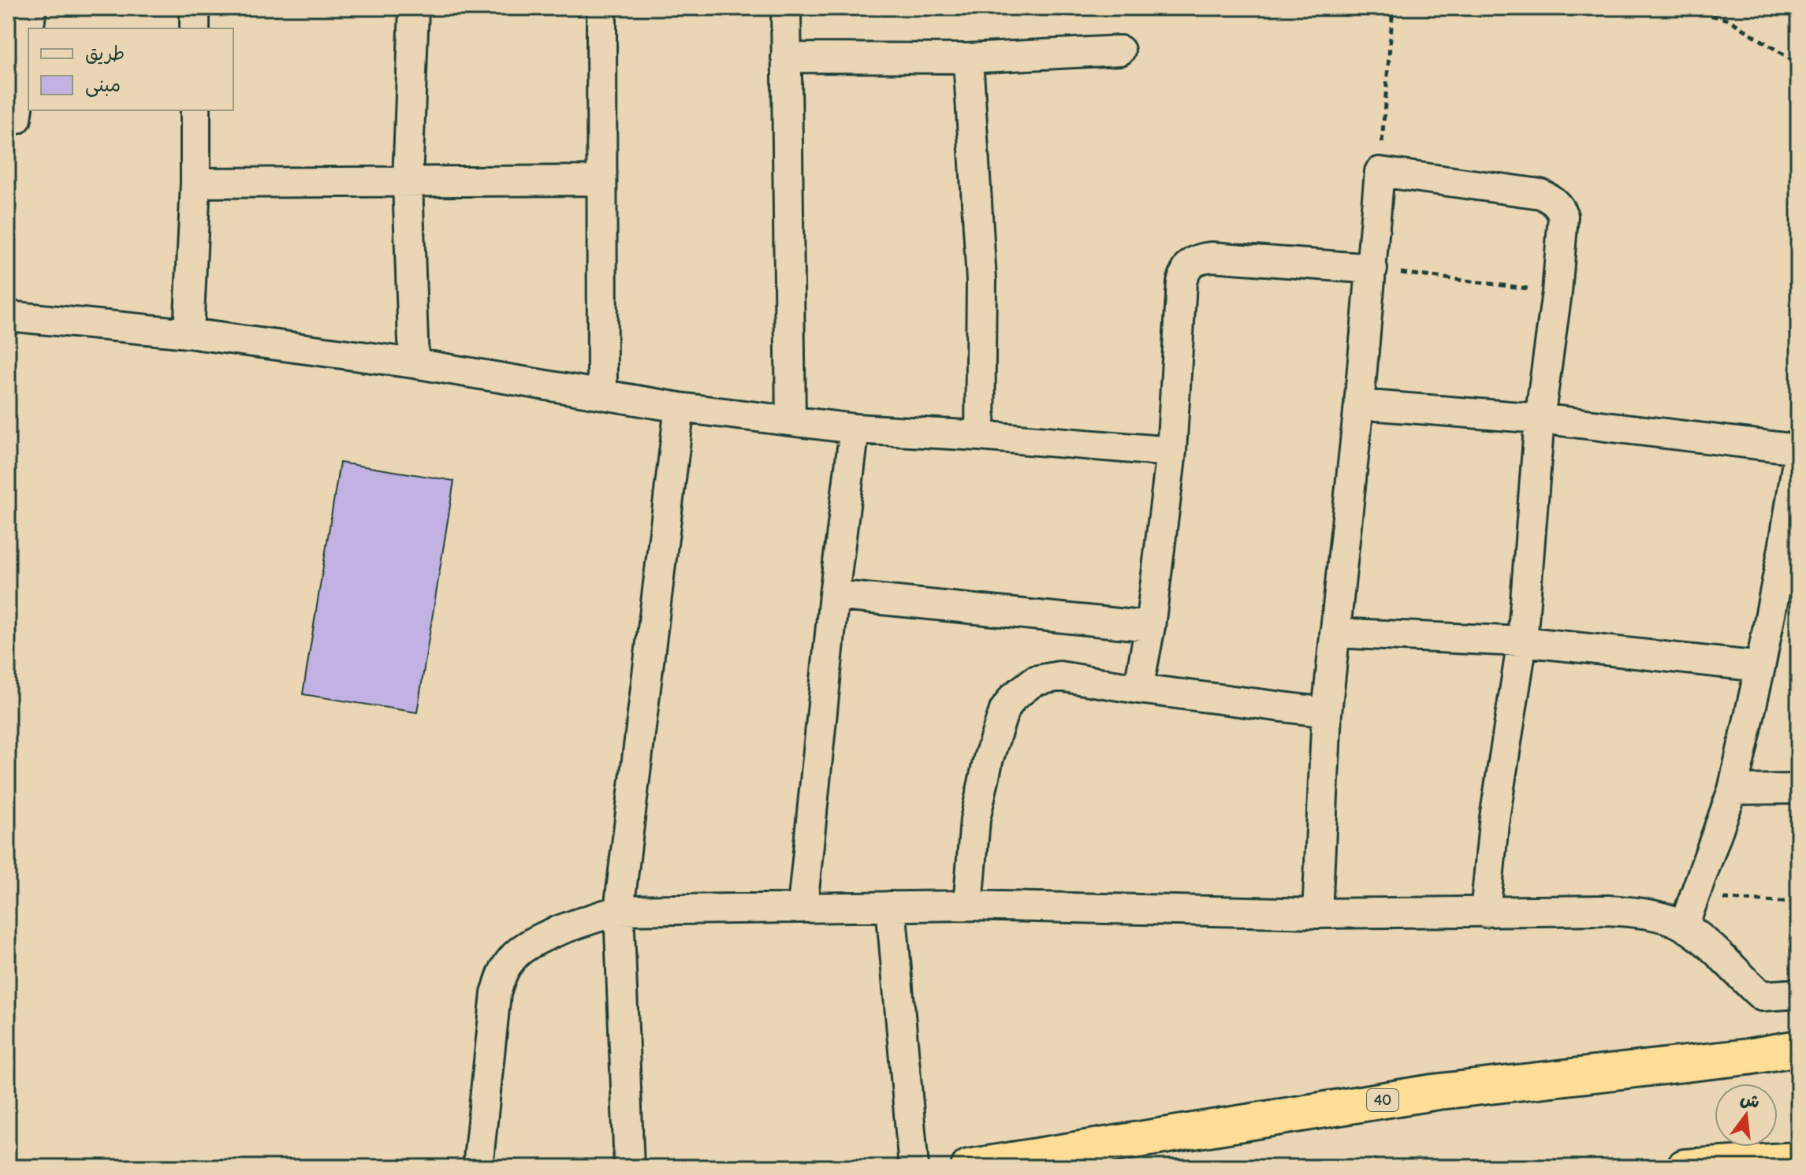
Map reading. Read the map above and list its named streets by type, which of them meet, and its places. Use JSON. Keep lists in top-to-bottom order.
{
  "streets": {
    "highway": ["40"]
  },
  "legend": ["طريق", "مبنى"],
  "north": "top"
}
